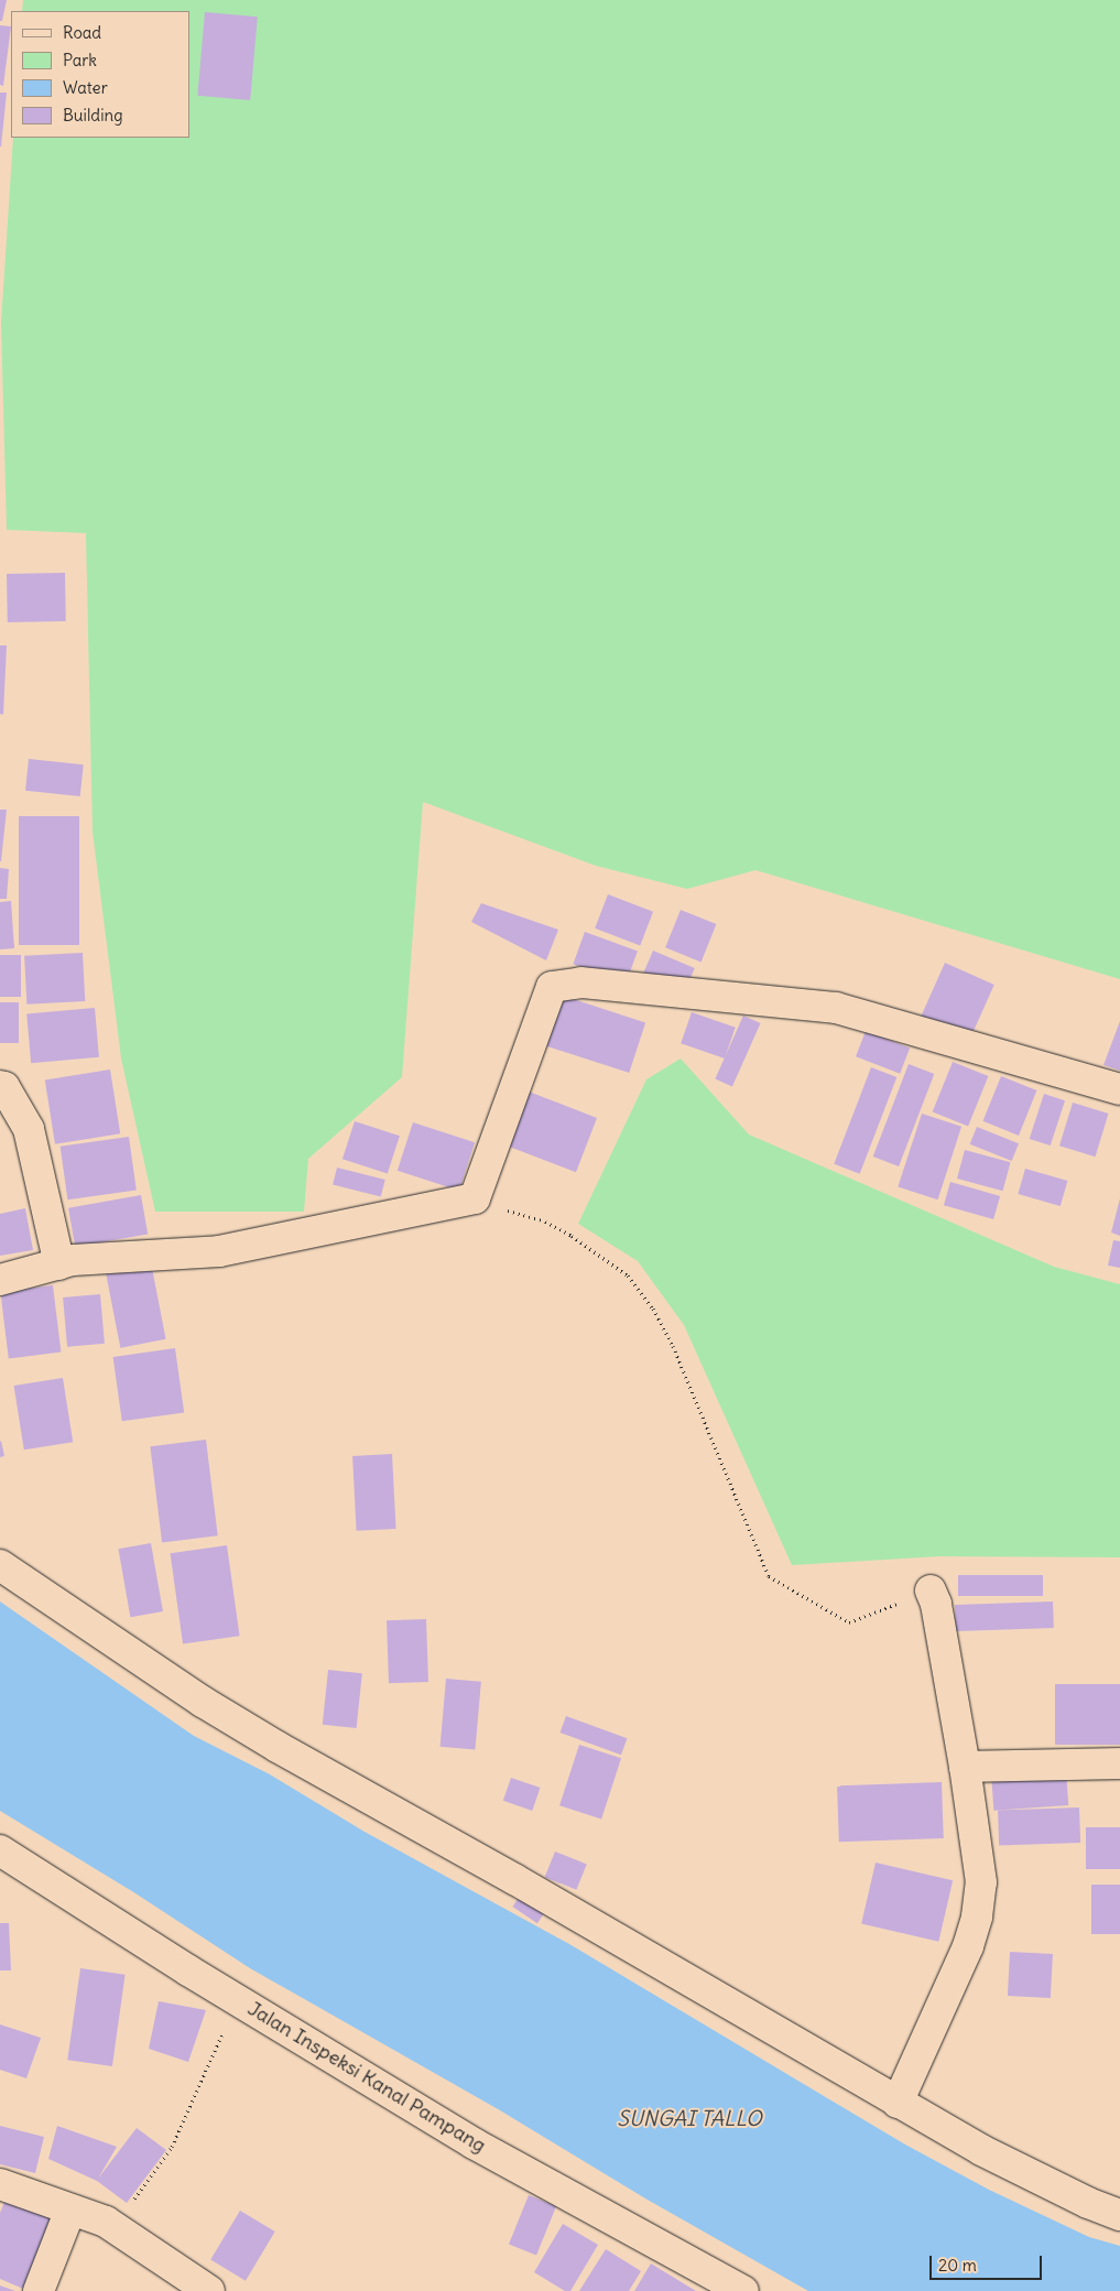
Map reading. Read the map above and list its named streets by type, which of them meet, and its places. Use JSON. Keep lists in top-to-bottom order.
{
  "streets": {
    "street": ["Jalan Inspeksi Kanal Pampang"]
  },
  "water": ["SUNGAI TALLO"],
  "legend": [
    "Road",
    "Park",
    "Water",
    "Building"
  ],
  "scale_bar": "20 m"
}
